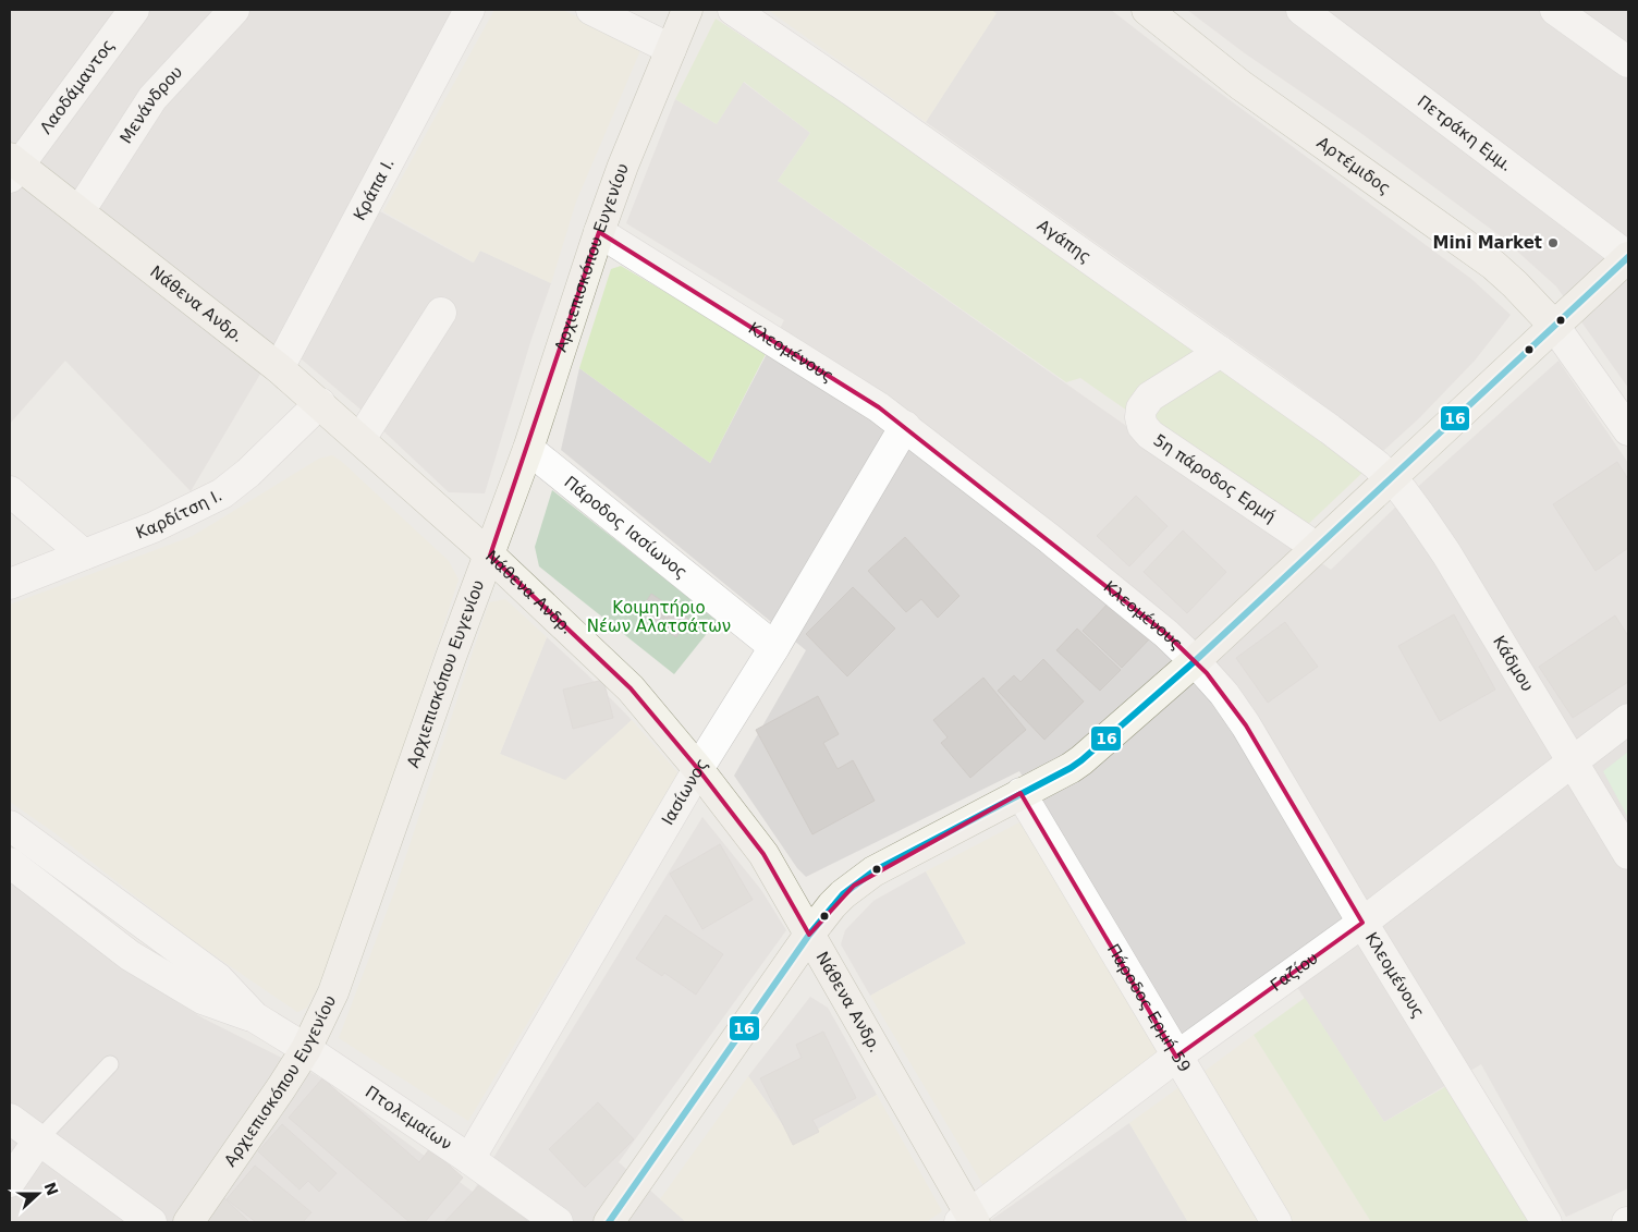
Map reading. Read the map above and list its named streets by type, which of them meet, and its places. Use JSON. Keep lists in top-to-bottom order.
{
  "streets": {
    "street": [
      "Λαοδάμαντος",
      "Μενάνδρου",
      "Πετράκη Εμμ.",
      "Αρτέμιδος",
      "Κράπα Ι.",
      "Αγάπης",
      "Αρχιεπισκόπου Ευγενίου",
      "Νάθενα Ανδρ.",
      "Κλεομένους",
      "5η πάροδος Ερμή",
      "Καρδίτση Ι.",
      "Πάροδος Ιασίωνος",
      "Κάδμου",
      "Ιασίωνος",
      "Γαζίου",
      "Πάροδος Ερμή 59",
      "Πτολεμαίων"
    ]
  },
  "crossings": [
    ["Λαοδάμαντος", "Νάθενα Ανδρ."],
    ["Μενάνδρου", "Νάθενα Ανδρ."],
    ["Κράπα Ι.", "Νάθενα Ανδρ."],
    ["Αγάπης", "5η πάροδος Ερμή"],
    ["Αγάπης", "Κάδμου"],
    ["Αρχιεπισκόπου Ευγενίου", "Νάθενα Ανδρ."],
    ["Αρχιεπισκόπου Ευγενίου", "Κλεομένους"],
    ["Αρχιεπισκόπου Ευγενίου", "Πάροδος Ιασίωνος"],
    ["Αρχιεπισκόπου Ευγενίου", "Πτολεμαίων"],
    ["Νάθενα Ανδρ.", "Καρδίτση Ι."],
    ["Νάθενα Ανδρ.", "Ιασίωνος"],
    ["Νάθενα Ανδρ.", "Γαζίου"],
    ["Κλεομένους", "Ιασίωνος"],
    ["Κλεομένους", "Γαζίου"],
    ["Πάροδος Ιασίωνος", "Ιασίωνος"],
    ["Κάδμου", "Γαζίου"],
    ["Ιασίωνος", "Πτολεμαίων"],
    ["Γαζίου", "Πάροδος Ερμή 59"]
  ],
  "parks": ["Κοιμητήριο Νέων Αλατσάτων"],
  "places": ["Mini Market"],
  "lines": ["transit line 16"],
  "north": "right"
}
